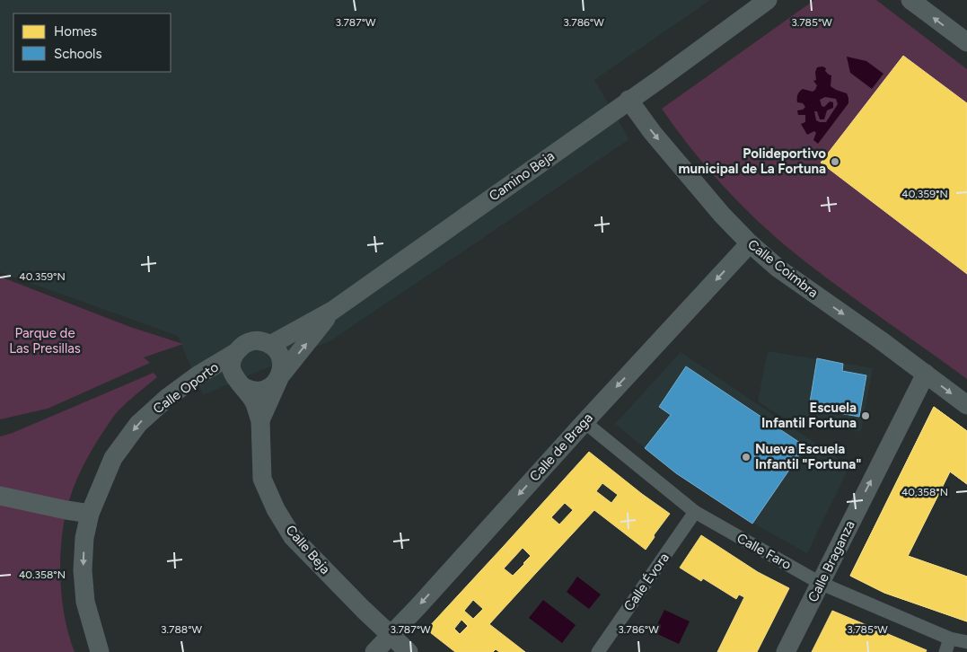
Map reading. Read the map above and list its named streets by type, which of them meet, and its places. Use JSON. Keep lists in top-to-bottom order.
{
  "streets": {
    "street": [
      "Camino Beja",
      "Calle Coimbra",
      "Calle Oporto",
      "Calle de Braga",
      "Calle Beja",
      "Calle Faro",
      "Calle Braganza",
      "Calle Évora"
    ]
  },
  "crossings": [
    ["Camino Beja", "Calle Coimbra"],
    ["Camino Beja", "Calle Oporto"],
    ["Calle Coimbra", "Calle de Braga"],
    ["Calle Coimbra", "Calle Braganza"],
    ["Calle de Braga", "Calle Beja"],
    ["Calle de Braga", "Calle Faro"],
    ["Calle Faro", "Calle Braganza"],
    ["Calle Faro", "Calle Évora"]
  ],
  "one_way": [
    "Calle Coimbra",
    "Calle Oporto",
    "Calle de Braga",
    "Calle Braganza"
  ],
  "parks": ["Parque de Las Presillas"],
  "places": ["Polideportivo municipal de La Fortuna", "Escuela Infantil Fortuna", "Nueva Escuela Infantil \"Fortuna\""],
  "legend": ["Homes", "Schools"],
  "coordinates": [
    "3.787°W",
    "3.786°W",
    "3.785°W",
    "40.359°N",
    "40.358°N",
    "3.788°W"
  ]
}
